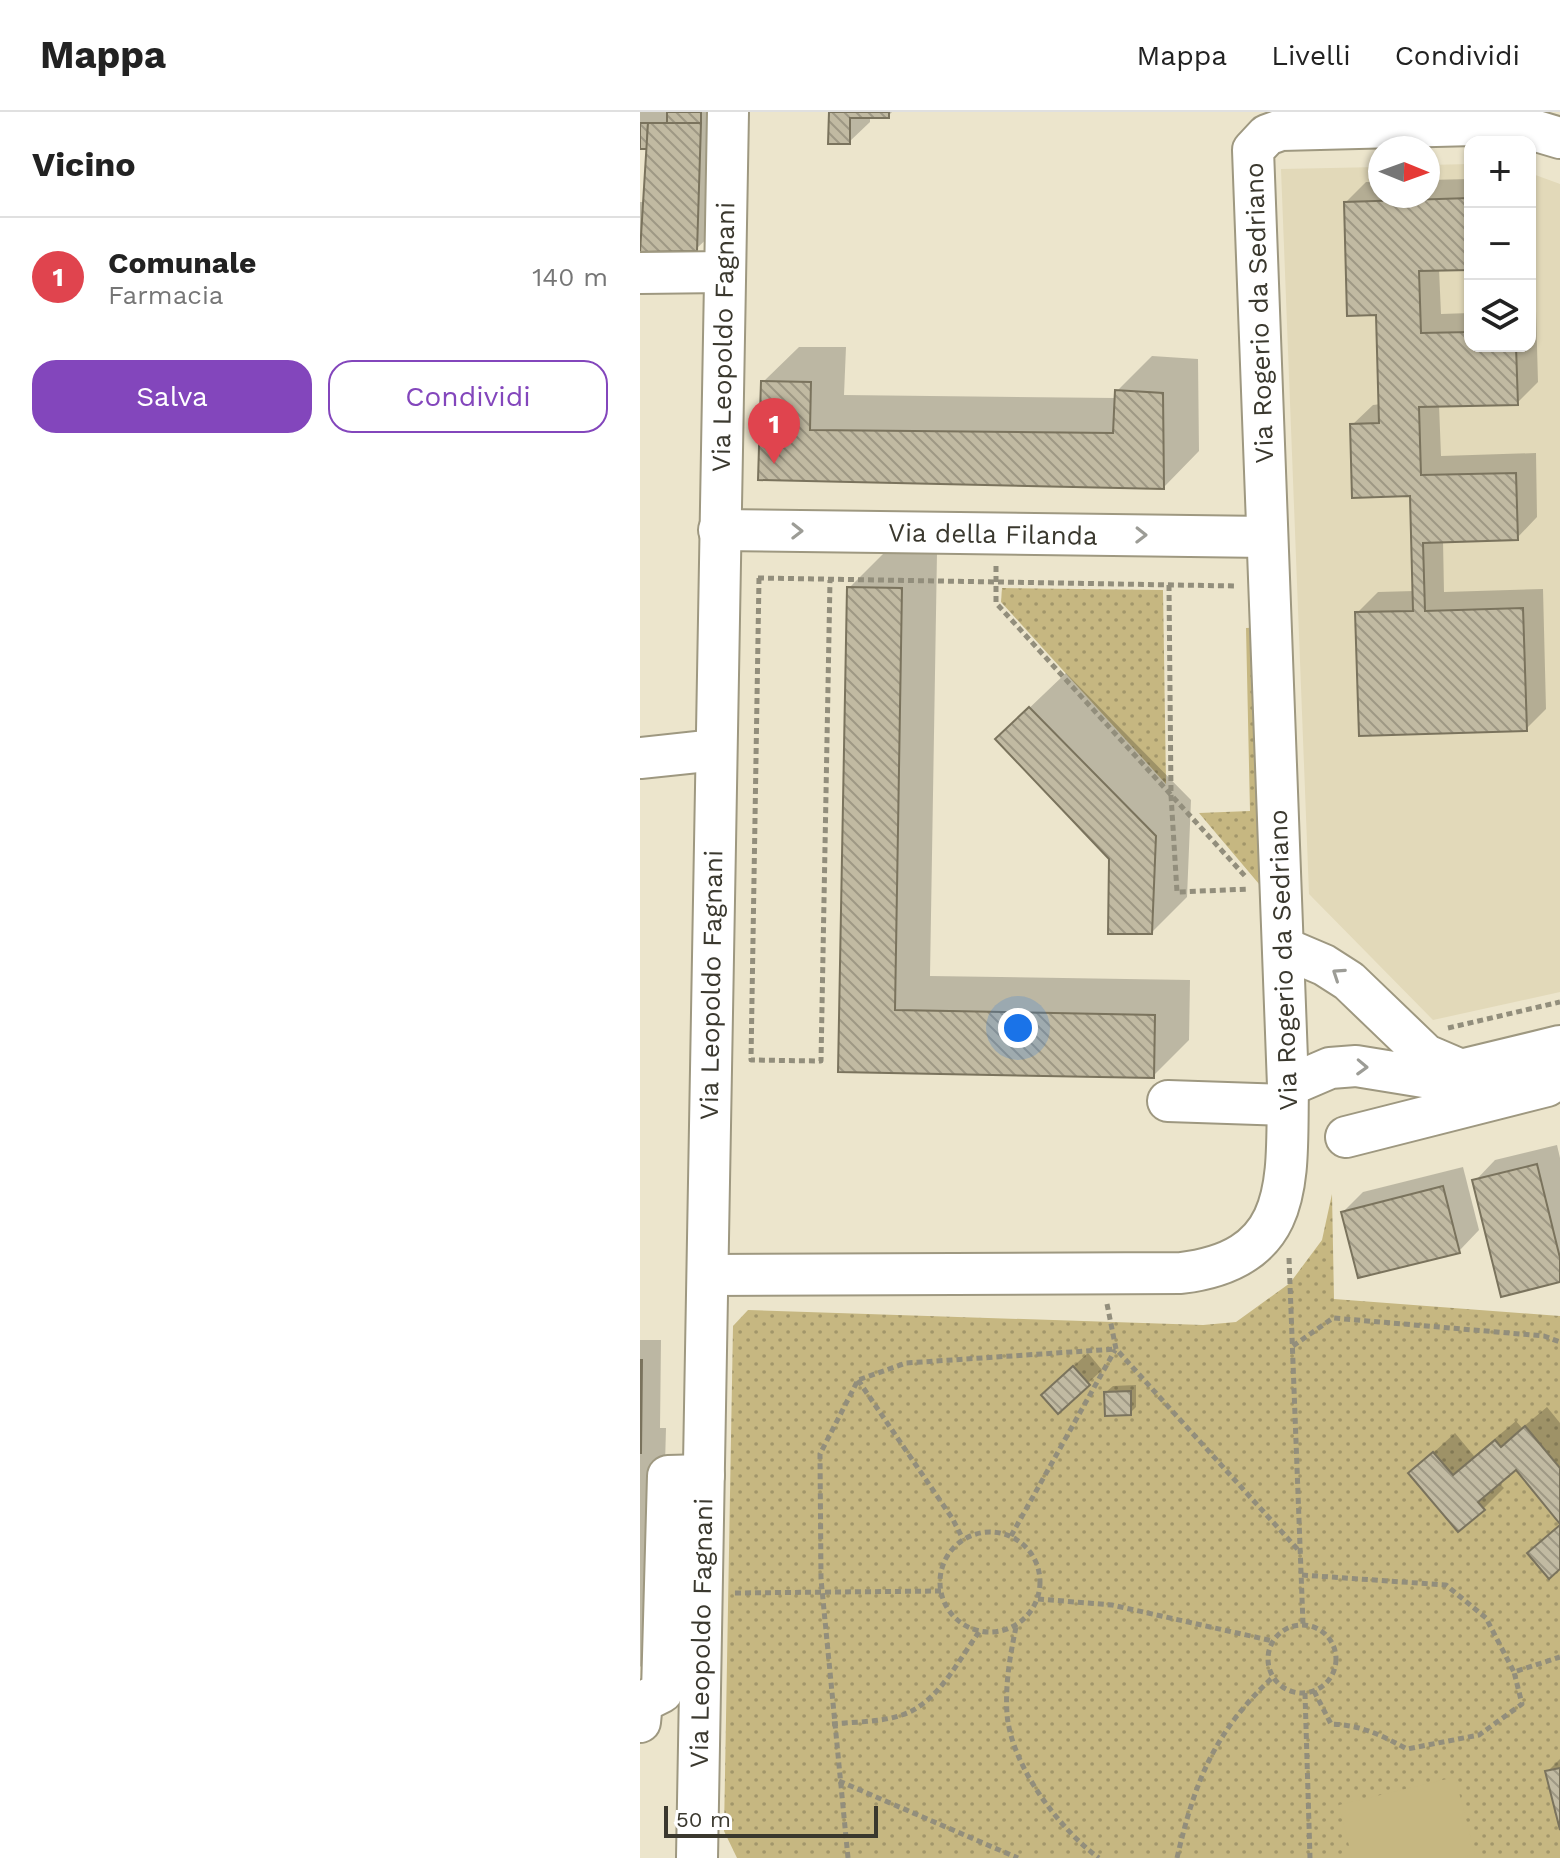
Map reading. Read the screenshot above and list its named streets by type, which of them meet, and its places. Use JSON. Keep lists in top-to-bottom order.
{
  "streets": {
    "street": ["Via Rogerio da Sedriano", "Via Leopoldo Fagnani", "Via della Filanda"]
  },
  "crossings": [
    ["Via Rogerio da Sedriano", "Via Leopoldo Fagnani"],
    ["Via Rogerio da Sedriano", "Via della Filanda"],
    ["Via Leopoldo Fagnani", "Via della Filanda"]
  ],
  "one_way": ["Via della Filanda"],
  "scale_bar": "50 m",
  "north": "right",
  "page": {
    "header": "Mappa",
    "nav": ["Mappa", "Livelli", "Condividi"],
    "heading": "Vicino",
    "map_buttons": ["+", "−"],
    "list": [
      {
        "mark": "1",
        "name": "Comunale",
        "note": "Farmacia",
        "value": "140 m"
      }
    ],
    "buttons": ["Salva", "Condividi"],
    "pins": "1",
    "scale": "50 m"
  }
}
